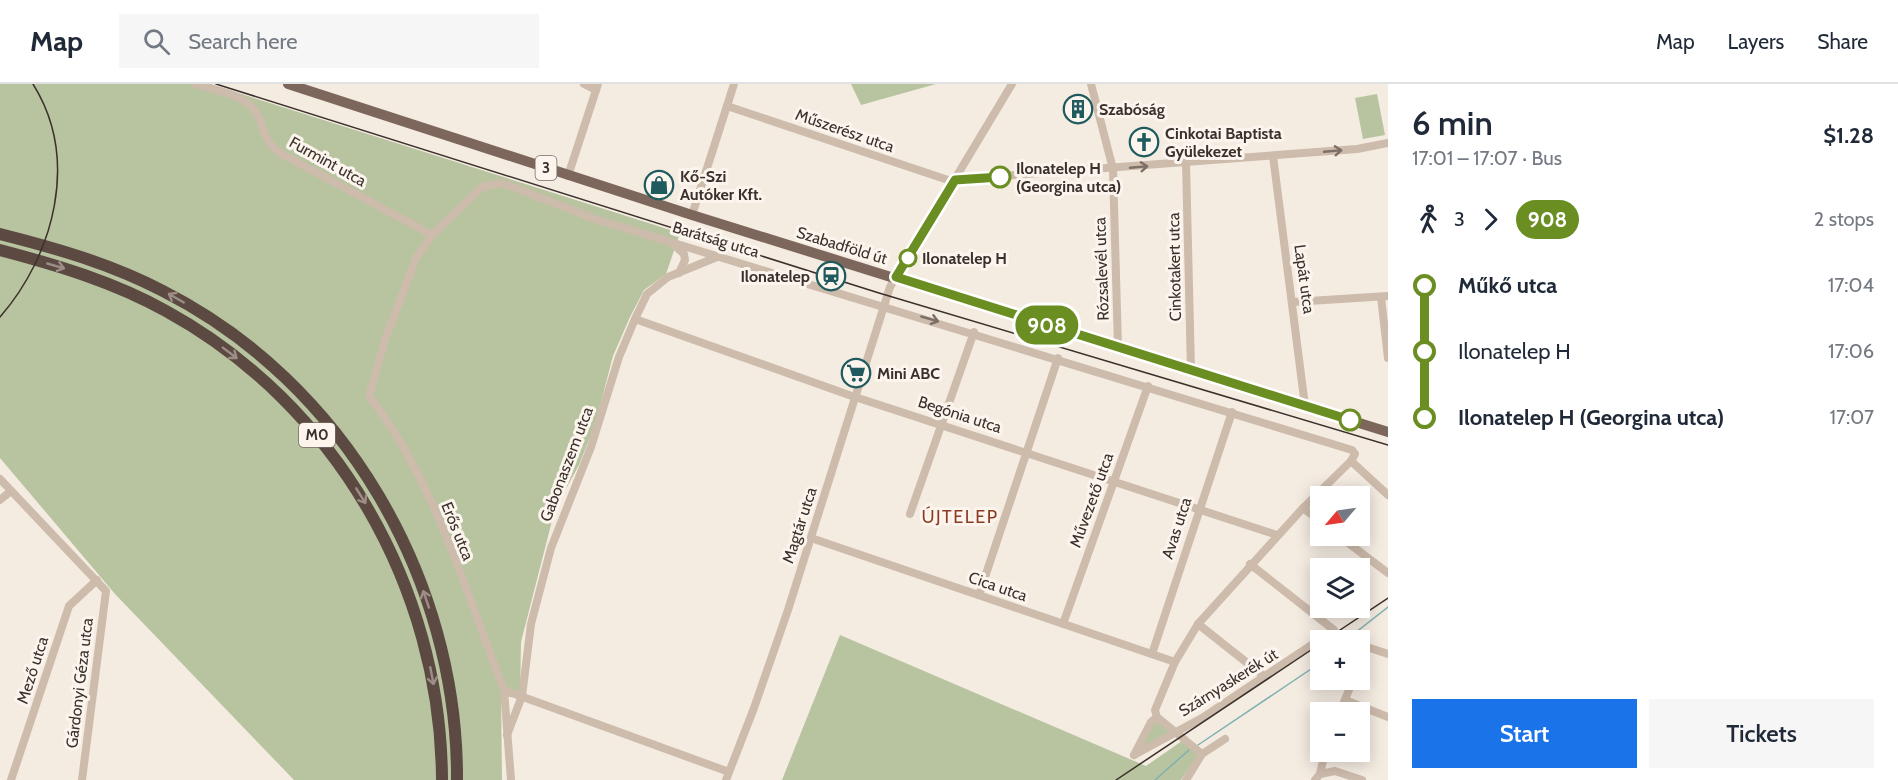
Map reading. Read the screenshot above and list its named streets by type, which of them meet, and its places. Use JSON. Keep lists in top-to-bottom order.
{
  "streets": {
    "highway": ["M0"],
    "main road": ["3", "Szabadföld út"],
    "street": [
      "Műszerész utca",
      "Furmint utca",
      "Barátság utca",
      "Cinkotakert utca",
      "Rózsalevél utca",
      "Lapát utca",
      "Begónia utca",
      "Gabonaszem utca",
      "Művezető utca",
      "Magtár utca",
      "Avas utca",
      "Erős utca",
      "Cica utca",
      "Mező utca",
      "Szárnyaskerék út",
      "Gárdonyi Géza utca"
    ]
  },
  "crossings": [
    ["Műszerész utca", "Cinkotakert utca"],
    ["Műszerész utca", "Rózsalevél utca"],
    ["Műszerész utca", "Lapát utca"],
    ["Műszerész utca", "Magtár utca"],
    ["Furmint utca", "Erős utca"],
    ["Barátság utca", "Gabonaszem utca"],
    ["Barátság utca", "Művezető utca"],
    ["Barátság utca", "Magtár utca"],
    ["Barátság utca", "Avas utca"],
    ["Barátság utca", "Erős utca"],
    ["Szabadföld út", "Cinkotakert utca"],
    ["Szabadföld út", "Rózsalevél utca"],
    ["Szabadföld út", "Lapát utca"],
    ["Szabadföld út", "Magtár utca"],
    ["Begónia utca", "Gabonaszem utca"],
    ["Begónia utca", "Művezető utca"],
    ["Begónia utca", "Magtár utca"],
    ["Begónia utca", "Avas utca"],
    ["Művezető utca", "Cica utca"],
    ["Magtár utca", "Cica utca"],
    ["Avas utca", "Cica utca"],
    ["Mező utca", "Gárdonyi Géza utca"]
  ],
  "districts": ["ÚJTELEP"],
  "places": {
    "building": ["Szabóság"],
    "church": ["Cinkotai Baptista Gyülekezet"],
    "other": ["Ilonatelep H (Georgina utca)", "Ilonatelep H"],
    "shop": ["Kő-Szi Autóker Kft."],
    "station": ["Ilonatelep"],
    "supermarket": ["Mini ABC"]
  },
  "lines": ["bus line 908"],
  "north": "bottom left",
  "page": {
    "header": "Map",
    "search": "Search here",
    "nav": ["Map", "Layers", "Share"],
    "on_map": "908",
    "heading": ["6 min", "17:01 – 17:07 · Bus", "$1.28"],
    "legs": ["3", "908", "2 stops"],
    "list": [
      {
        "name": "Műkő utca",
        "value": "17:04"
      },
      {
        "name": "Ilonatelep H",
        "value": "17:06"
      },
      {
        "name": "Ilonatelep H (Georgina utca)",
        "value": "17:07"
      }
    ],
    "map_buttons": ["+", "−"],
    "buttons": ["Start", "Tickets"]
  }
}
